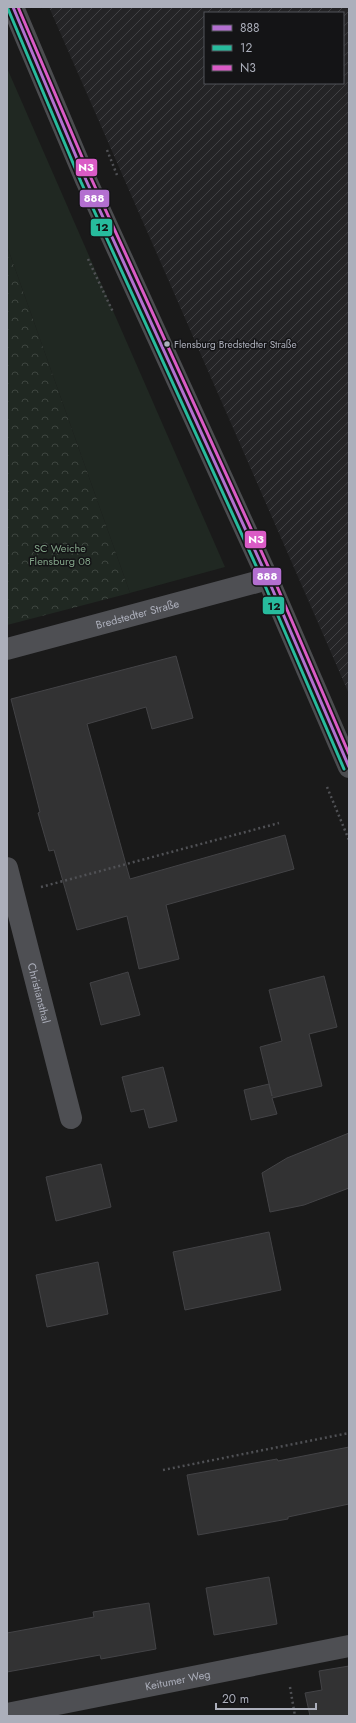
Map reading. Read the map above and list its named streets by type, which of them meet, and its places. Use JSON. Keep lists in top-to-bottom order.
{
  "streets": {
    "street": ["Bredstedter Straße", "Christiansthal", "Keitumer Weg"]
  },
  "parks": ["SC Weiche Flensburg 08"],
  "places": ["Flensburg Bredstedter Straße"],
  "lines": ["transit line 888", "transit line N3", "transit line 12"],
  "legend": ["888", "12", "N3"],
  "scale_bar": "20 m"
}
